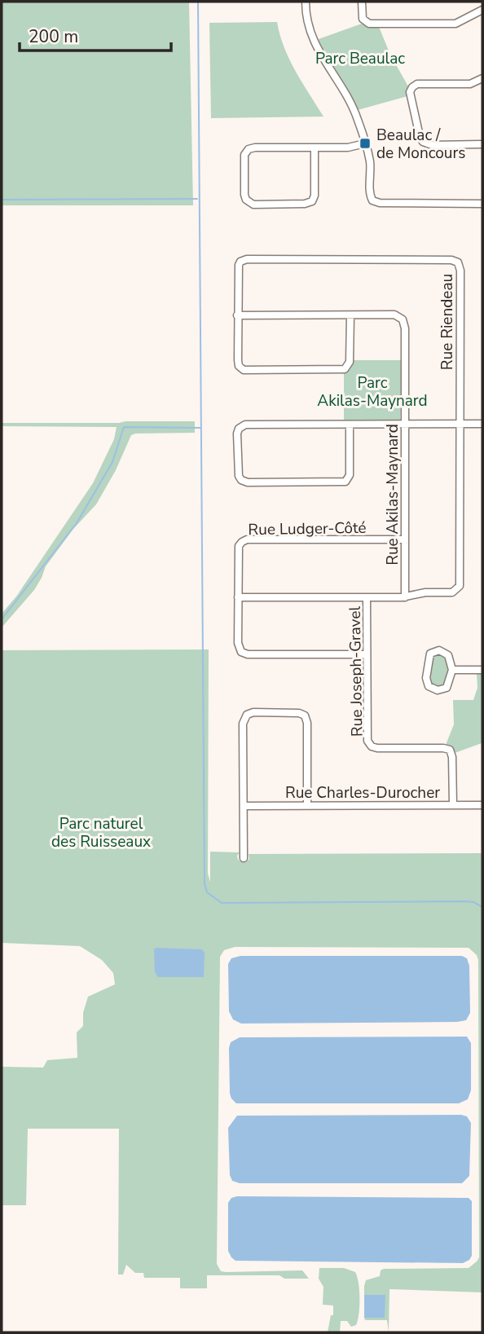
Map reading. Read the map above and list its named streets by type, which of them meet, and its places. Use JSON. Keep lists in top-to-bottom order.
{
  "streets": {
    "street": [
      "Rue Riendeau",
      "Rue Akilas-Maynard",
      "Rue Ludger-Côté",
      "Rue Joseph-Gravel",
      "Rue Charles-Durocher"
    ]
  },
  "crossings": [
    ["Rue Riendeau", "Rue Akilas-Maynard"],
    ["Rue Akilas-Maynard", "Rue Ludger-Côté"],
    ["Rue Ludger-Côté", "Rue Joseph-Gravel"],
    ["Rue Joseph-Gravel", "Rue Charles-Durocher"]
  ],
  "parks": ["Parc Beaulac", "Parc Akilas-Maynard", "Parc naturel des Ruisseaux"],
  "places": {
    "transit": ["Beaulac / de Moncours"]
  },
  "scale_bar": "200 m"
}
